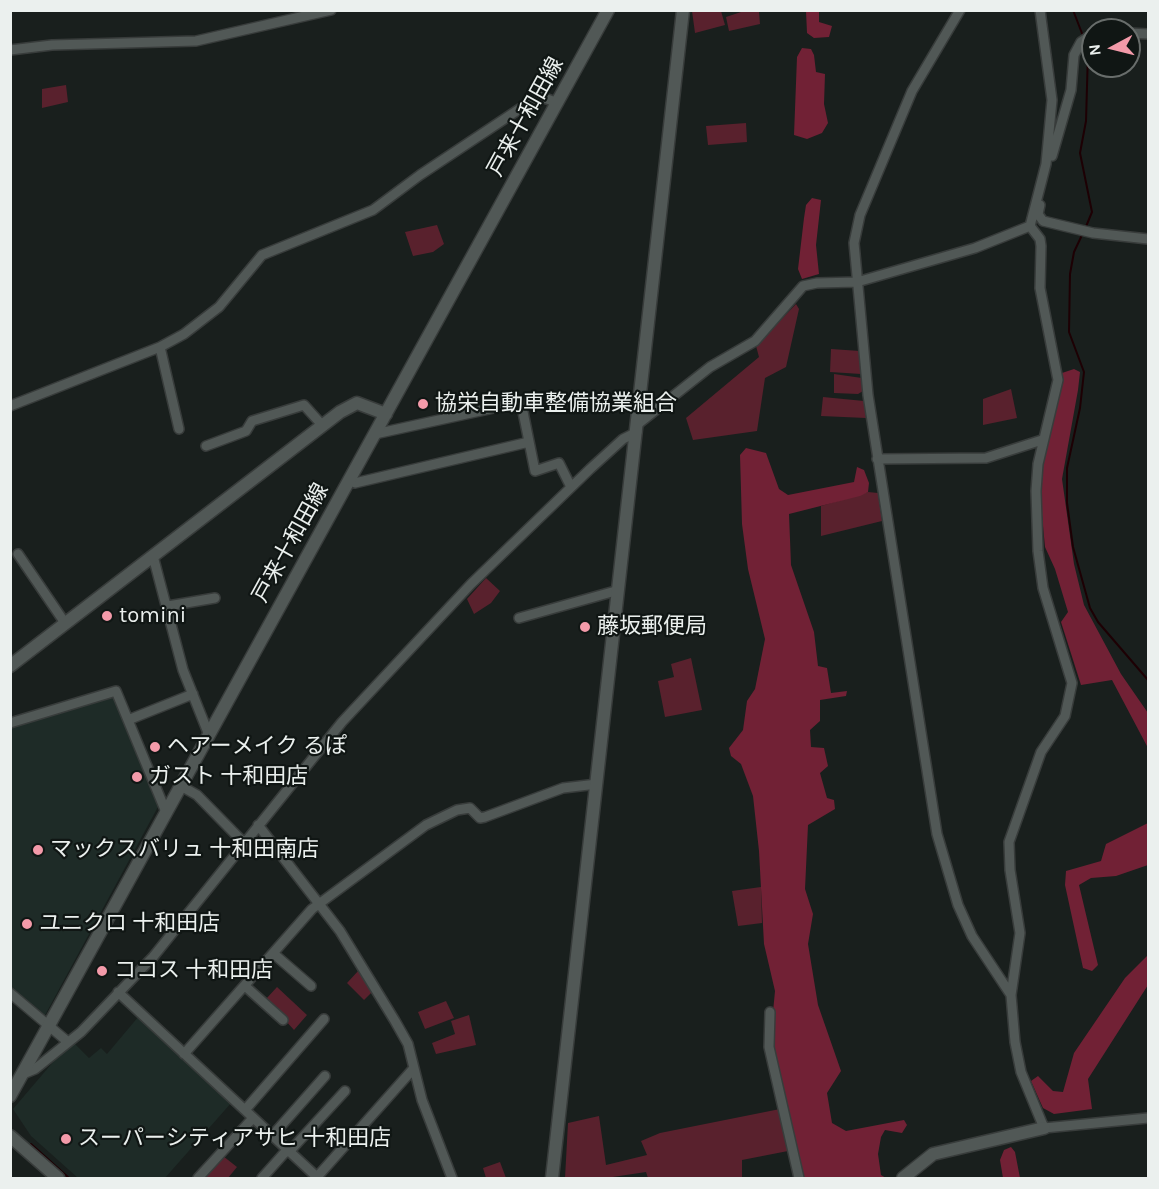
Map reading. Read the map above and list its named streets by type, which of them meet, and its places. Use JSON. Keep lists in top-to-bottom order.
{
  "streets": {
    "street": ["戸来十和田線"]
  },
  "places": [
    "協栄自動車整備協業組合",
    "tomini",
    "藤坂郵便局",
    "ヘアーメイク るぽ",
    "ガスト 十和田店",
    "マックスバリュ 十和田南店",
    "ユニクロ 十和田店",
    "ココス 十和田店",
    "スーパーシティアサヒ 十和田店"
  ],
  "north": "left"
}
